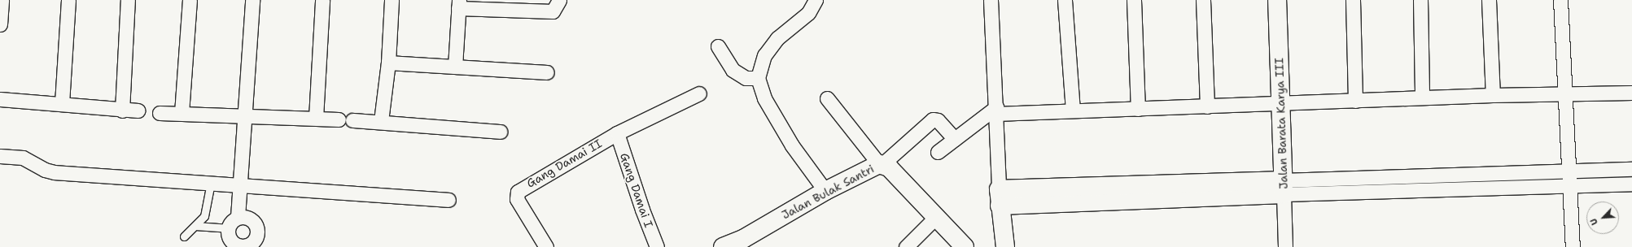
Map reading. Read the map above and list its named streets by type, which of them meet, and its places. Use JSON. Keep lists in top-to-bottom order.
{
  "streets": {
    "street": [
      "Jalan Barata Karya III",
      "Gang Damai II",
      "Gang Damai I",
      "Jalan Bulak Santri"
    ]
  },
  "crossings": [
    ["Gang Damai II", "Gang Damai I"]
  ],
  "north": "bottom left"
}
